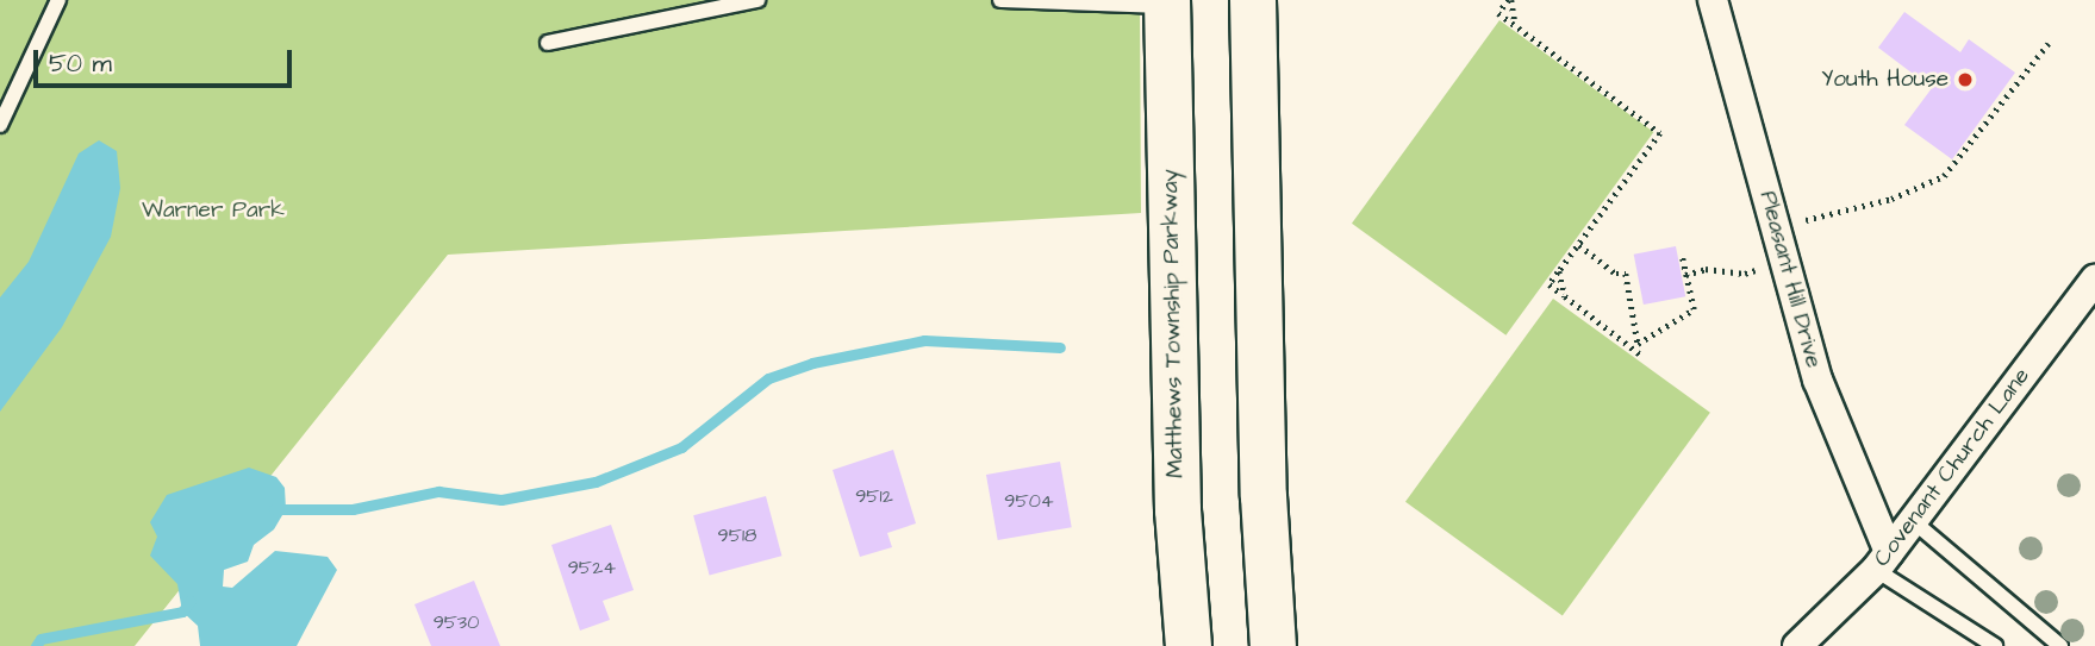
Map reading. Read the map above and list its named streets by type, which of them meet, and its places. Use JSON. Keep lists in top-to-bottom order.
{
  "streets": {
    "main road": ["Matthews Township Parkway"],
    "street": ["Pleasant Hill Drive", "Covenant Church Lane"]
  },
  "crossings": [
    ["Pleasant Hill Drive", "Covenant Church Lane"]
  ],
  "parks": ["Warner Park"],
  "places": ["Youth House"],
  "house_numbers": [
    "9512",
    "9504",
    "9518",
    "9524",
    "9530"
  ],
  "scale_bar": "50 m"
}
